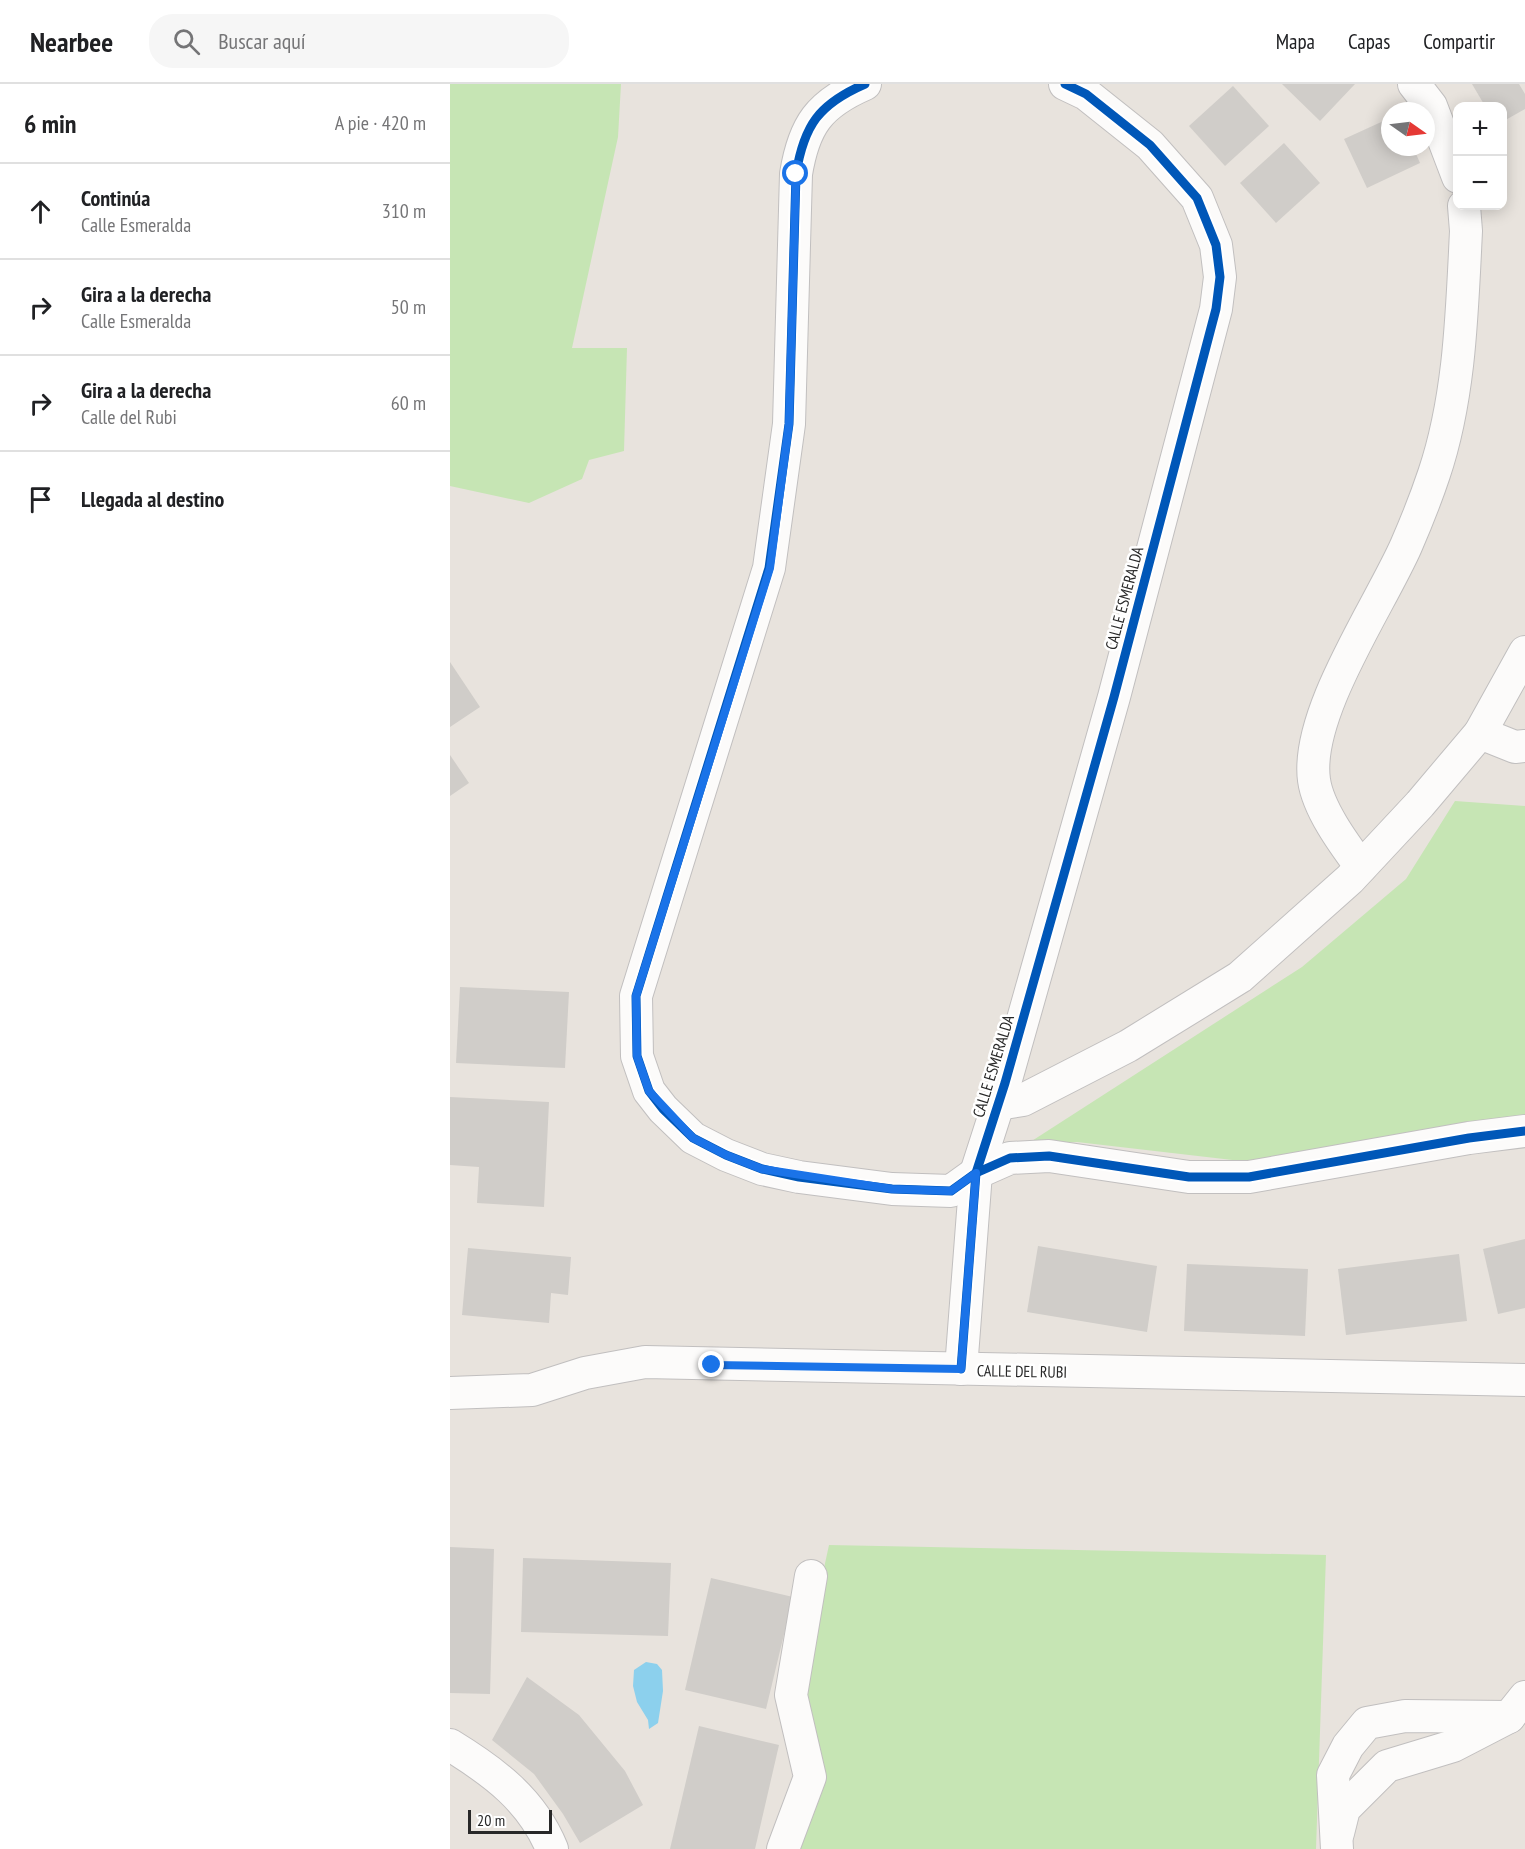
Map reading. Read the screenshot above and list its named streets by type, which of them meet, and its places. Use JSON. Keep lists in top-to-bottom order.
{
  "streets": {
    "street": ["CALLE ESMERALDA", "CALLE DEL RUBI"]
  },
  "crossings": [
    ["CALLE ESMERALDA", "CALLE DEL RUBI"]
  ],
  "scale_bar": "20 m",
  "north": "right",
  "page": {
    "header": "Nearbee",
    "search": "Buscar aquí",
    "nav": ["Mapa", "Capas", "Compartir"],
    "heading": ["6 min", "A pie · 420 m"],
    "map_buttons": ["+", "−"],
    "list": [
      ["Continúa", "Calle Esmeralda", "310 m"],
      ["Gira a la derecha", "Calle Esmeralda", "50 m"],
      ["Gira a la derecha", "Calle del Rubi", "60 m"],
      "Llegada al destino"
    ],
    "scale": "20 m"
  }
}
